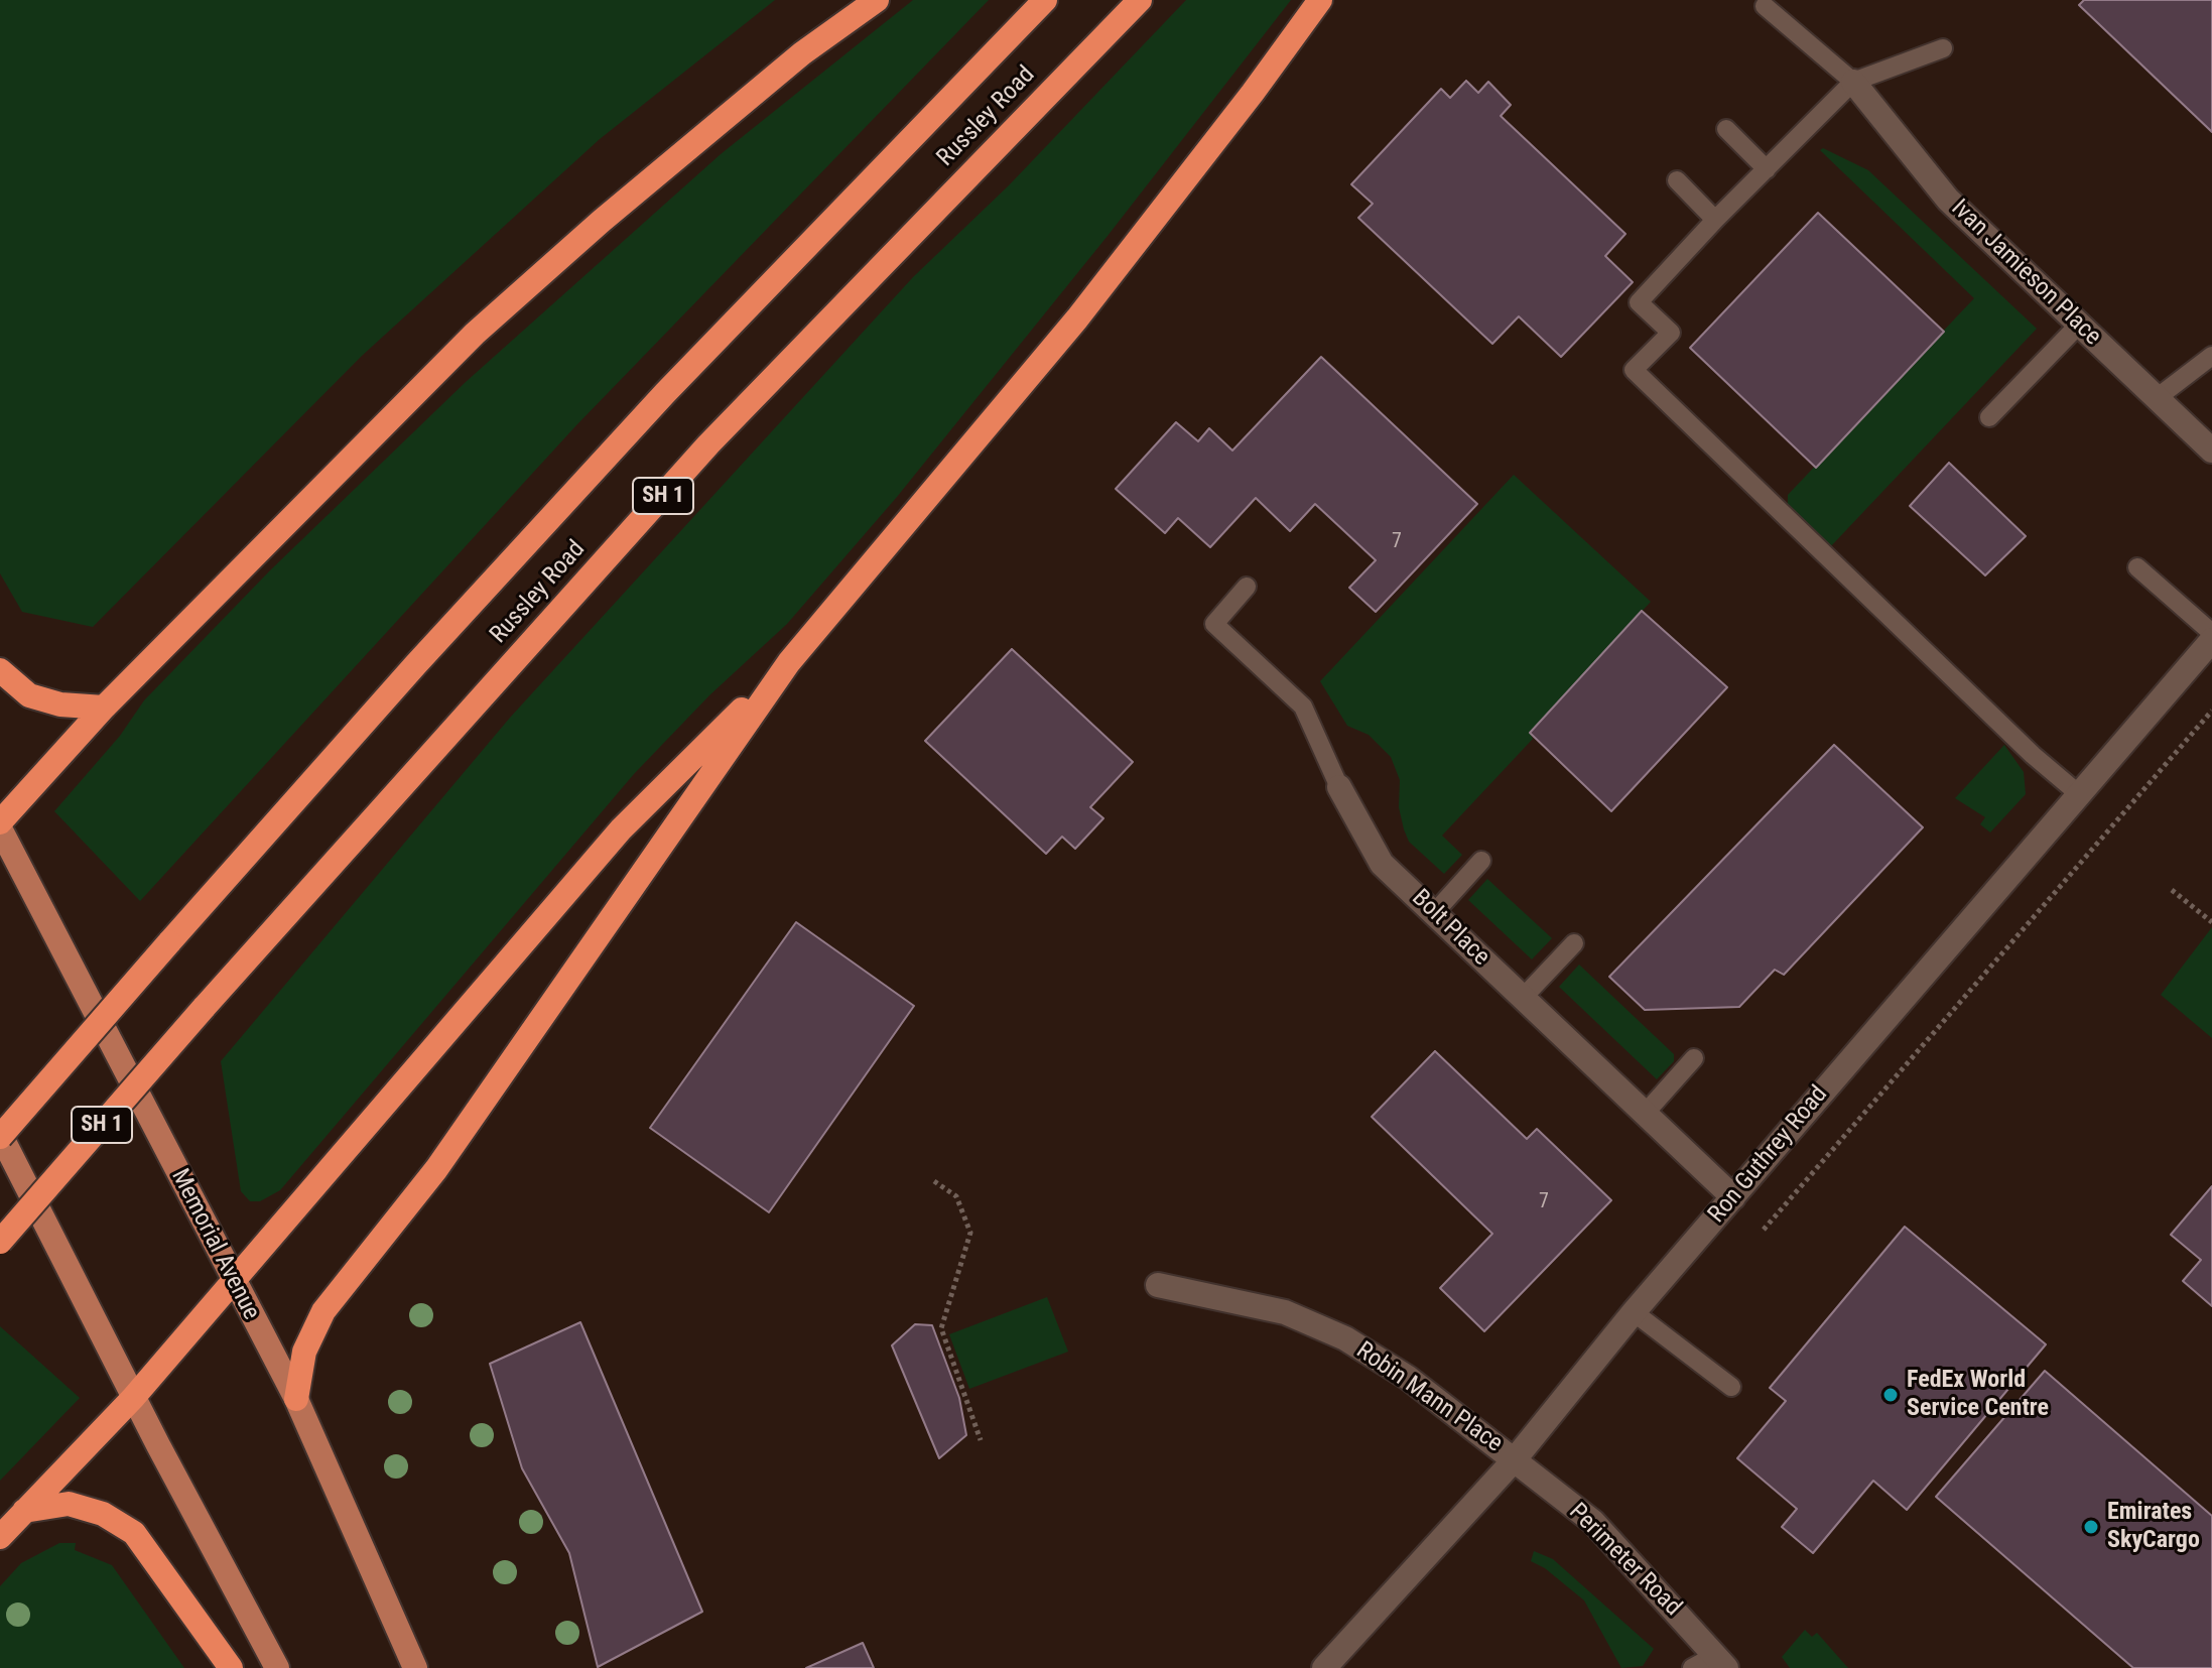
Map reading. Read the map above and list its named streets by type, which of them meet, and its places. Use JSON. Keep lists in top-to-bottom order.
{
  "streets": {
    "highway": ["Russley Road", "SH 1"],
    "main road": ["Memorial Avenue"],
    "street": [
      "Ivan Jamieson Place",
      "Bolt Place",
      "Ron Guthrey Road",
      "Robin Mann Place",
      "Perimeter Road"
    ]
  },
  "crossings": [
    ["Bolt Place", "Ron Guthrey Road"],
    ["Ron Guthrey Road", "Robin Mann Place"],
    ["Ron Guthrey Road", "Perimeter Road"],
    ["Robin Mann Place", "Perimeter Road"]
  ],
  "places": ["FedEx World Service Centre", "Emirates SkyCargo"],
  "house_numbers": ["7", "7"]
}
